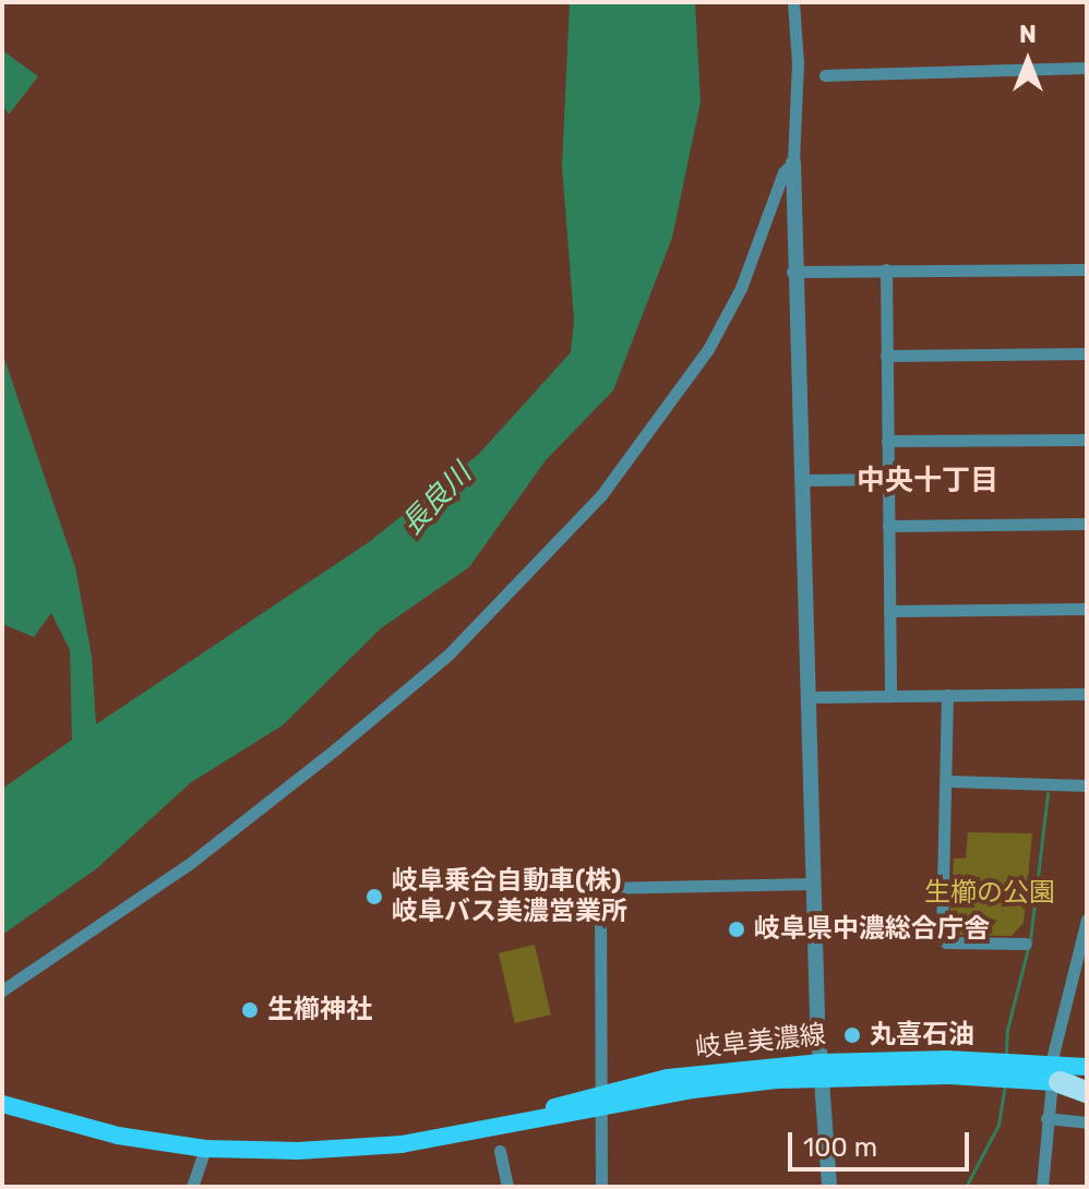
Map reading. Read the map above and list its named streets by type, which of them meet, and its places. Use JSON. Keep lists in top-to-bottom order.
{
  "streets": {
    "main road": ["岐阜美濃線"]
  },
  "districts": ["中央十丁目"],
  "water": ["長良川"],
  "parks": ["生櫛の公園"],
  "places": [
    "岐阜乗合自動車(株) 岐阜バス美濃営業所",
    "岐阜県中濃総合庁舎",
    "生櫛神社",
    "丸喜石油"
  ],
  "scale_bar": "100 m",
  "north": "top"
}
